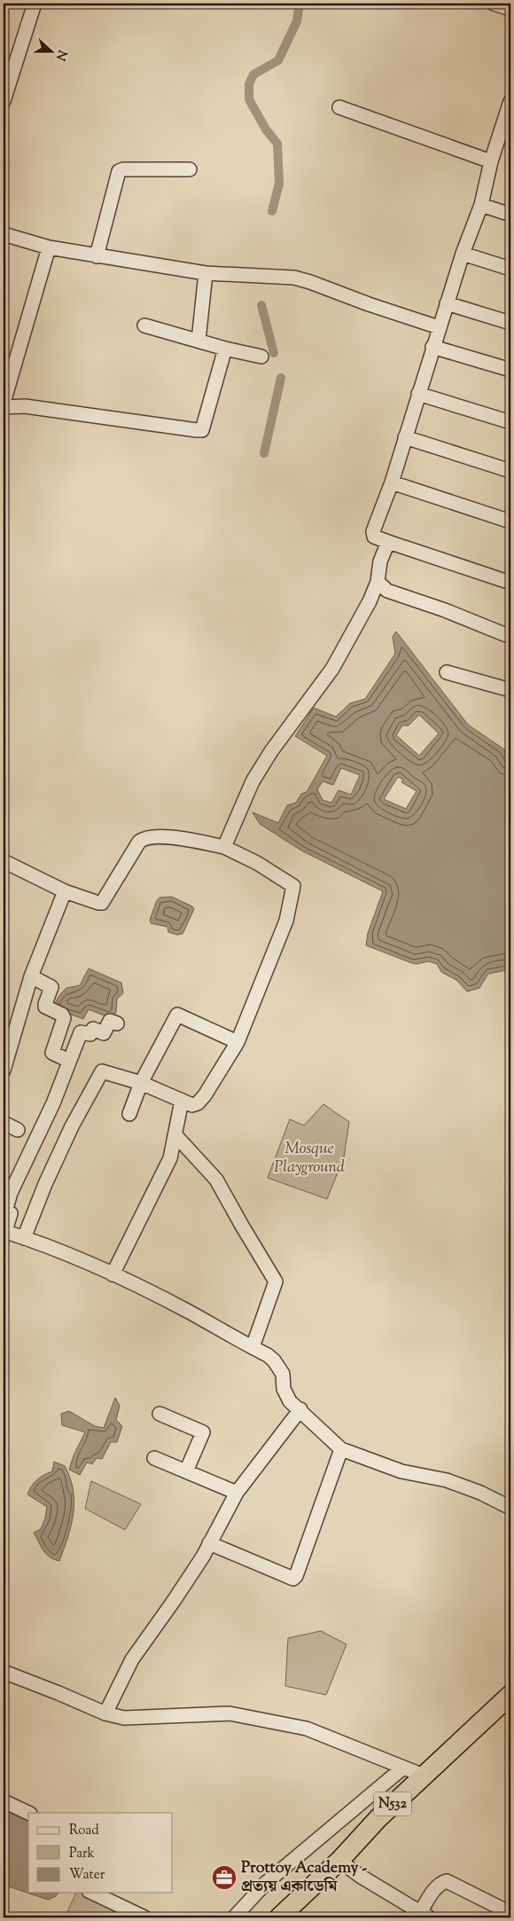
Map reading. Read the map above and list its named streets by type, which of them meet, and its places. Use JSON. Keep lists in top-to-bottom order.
{
  "streets": {
    "highway": ["N532"]
  },
  "parks": ["Mosque Playground"],
  "places": {
    "office": ["Prottoy Academy - প্রত্যয় একাডেমি"]
  },
  "legend": ["Road", "Park", "Water"],
  "north": "right"
}
